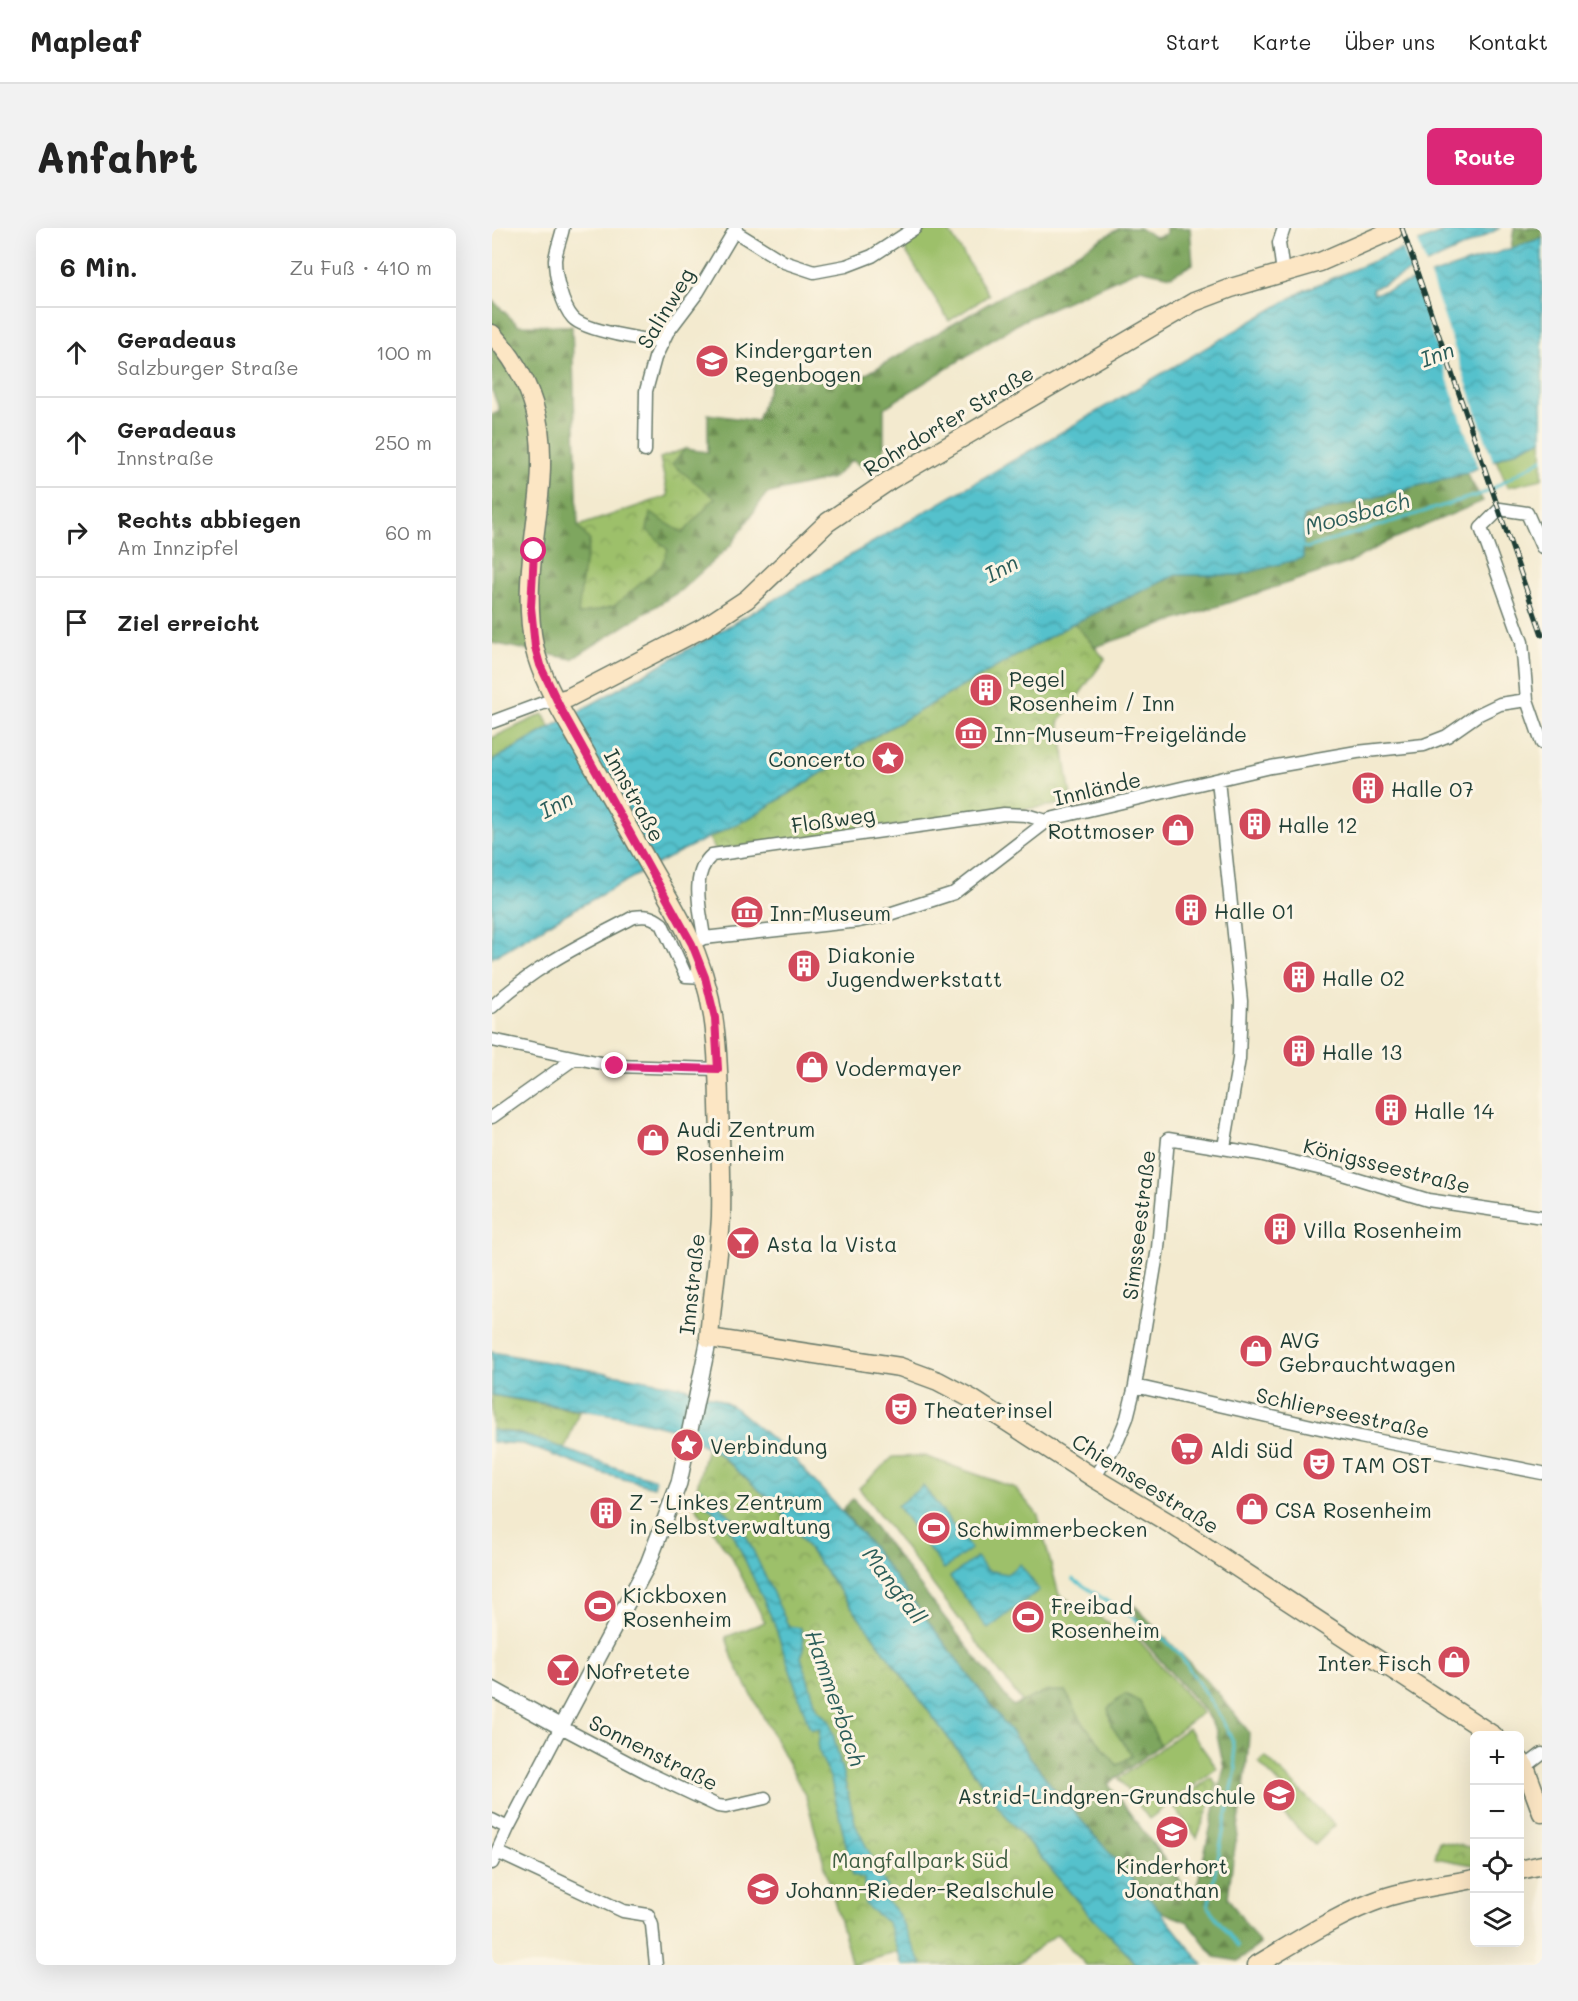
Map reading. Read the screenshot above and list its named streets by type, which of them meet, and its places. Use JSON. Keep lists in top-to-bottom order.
{
  "streets": {
    "main road": ["Rohrdorfer Straße", "Innstraße", "Chiemseestraße"],
    "street": [
      "Salinweg",
      "Innlände",
      "Floßweg",
      "Königsseestraße",
      "Simsseestraße",
      "Schlierseestraße",
      "Sonnenstraße"
    ]
  },
  "crossings": [
    ["Rohrdorfer Straße", "Innstraße"],
    ["Innlände", "Innstraße"],
    ["Innlände", "Floßweg"],
    ["Innstraße", "Floßweg"],
    ["Innstraße", "Chiemseestraße"],
    ["Innstraße", "Sonnenstraße"],
    ["Königsseestraße", "Simsseestraße"],
    ["Simsseestraße", "Schlierseestraße"],
    ["Simsseestraße", "Chiemseestraße"]
  ],
  "water": [
    "Inn",
    "Moosbach",
    "Mangfall",
    "Hammerbach"
  ],
  "parks": ["Mangfallpark Süd"],
  "places": {
    "school or university": [
      "Kindergarten Regenbogen",
      "Astrid-Lindgren-Grundschule",
      "Kinderhort Jonathan",
      "Johann-Rieder-Realschule"
    ],
    "building": [
      "Pegel Rosenheim / Inn",
      "Halle 07",
      "Halle 12",
      "Halle 01",
      "Diakonie Jugendwerkstatt",
      "Halle 02",
      "Halle 13",
      "Halle 14",
      "Villa Rosenheim",
      "Z - Linkes Zentrum in Selbstverwaltung"
    ],
    "museum": ["Inn-Museum-Freigelände", "Inn-Museum"],
    "place": ["Concerto", "Verbindung"],
    "shop": [
      "Rottmoser",
      "Vodermayer",
      "Audi Zentrum Rosenheim",
      "AVG Gebrauchtwagen",
      "CSA Rosenheim",
      "Inter Fisch"
    ],
    "bar": ["Asta la Vista", "Nofretete"],
    "theatre": ["Theaterinsel", "TAM OST"],
    "supermarket": ["Aldi Süd"],
    "sports": ["Schwimmerbecken", "Kickboxen Rosenheim", "Freibad Rosenheim"]
  },
  "page": {
    "header": "Mapleaf",
    "nav": [
      "Start",
      "Karte",
      "Über uns",
      "Kontakt"
    ],
    "buttons": "Route",
    "title": "Anfahrt",
    "heading": ["6 Min.", "Zu Fuß · 410 m"],
    "list": [
      ["Geradeaus", "Salzburger Straße", "100 m"],
      ["Geradeaus", "Innstraße", "250 m"],
      ["Rechts abbiegen", "Am Innzipfel", "60 m"],
      "Ziel erreicht"
    ],
    "map_buttons": ["+", "−"]
  }
}
